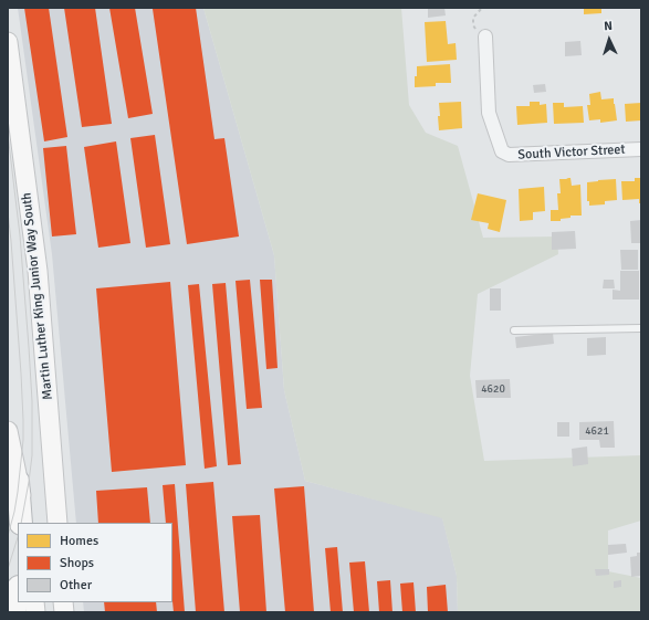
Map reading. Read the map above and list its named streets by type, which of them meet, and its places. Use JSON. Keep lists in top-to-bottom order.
{
  "streets": {
    "main road": ["Martin Luther King Junior Way South"],
    "street": ["South Victor Street"]
  },
  "house_numbers": ["4620", "4621"],
  "legend": ["Homes", "Shops", "Other"],
  "north": "top"
}
